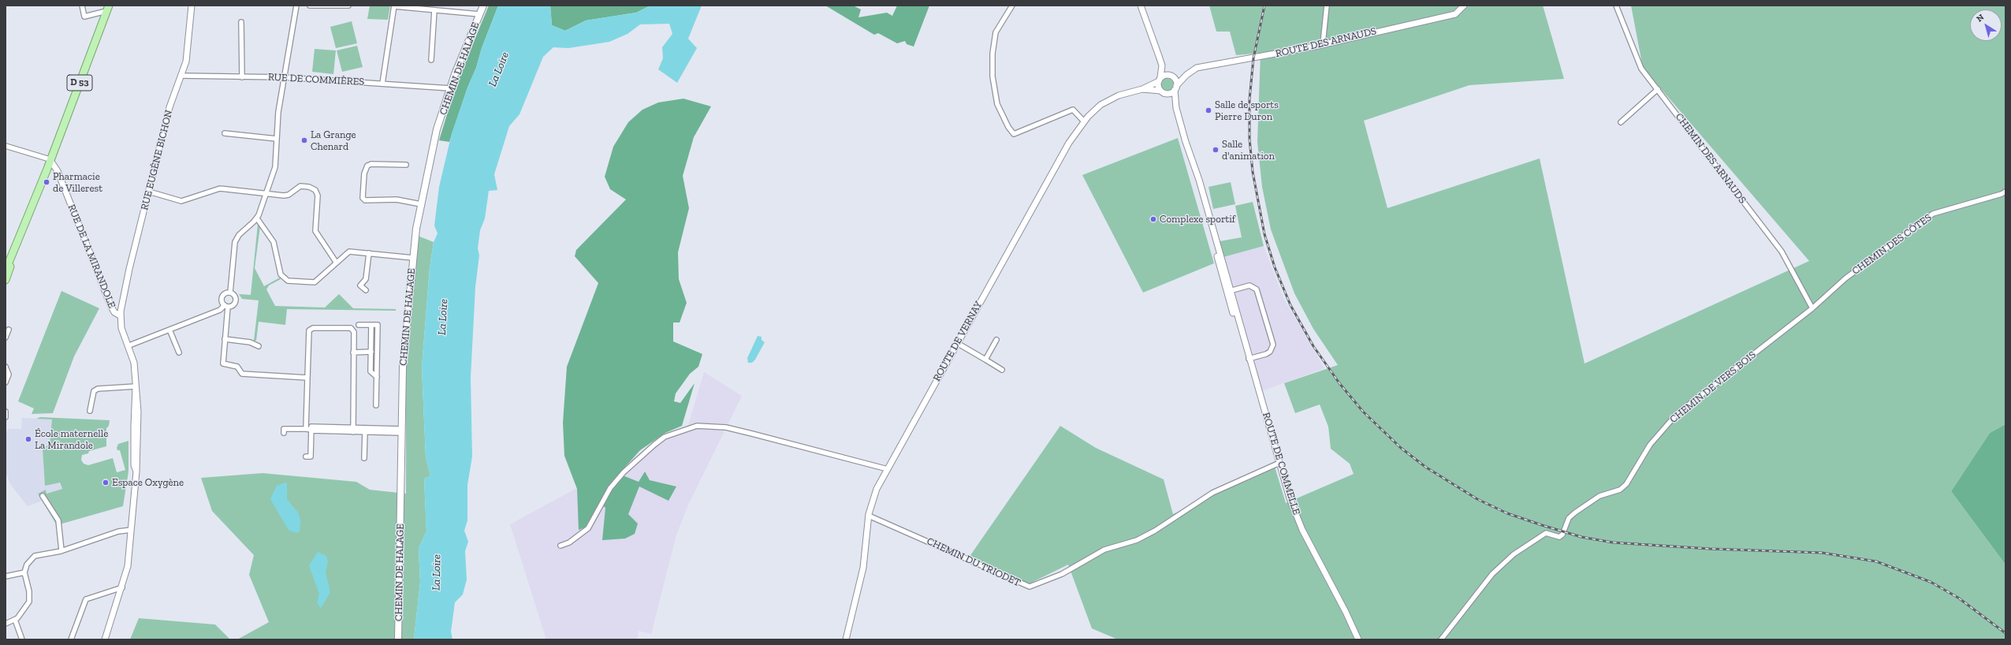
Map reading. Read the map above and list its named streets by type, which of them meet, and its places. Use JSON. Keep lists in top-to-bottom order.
{
  "streets": {
    "main road": ["CHEMIN DE HALAGE", "D 53"],
    "street": [
      "ROUTE DES ARNAUDS",
      "RUE DE COMMIÈRES",
      "CHEMIN DES ARNAUDS",
      "RUE EUGÈNE BICHON",
      "CHEMIN DES CÔTES",
      "RUE DE LA MIRANDOLE",
      "ROUTE DE VERNAY",
      "CHEMIN DE VERS BOIS",
      "ROUTE DE COMMELLE",
      "CHEMIN DU TRIODET"
    ]
  },
  "crossings": [
    ["ROUTE DES ARNAUDS", "ROUTE DE VERNAY"],
    ["ROUTE DES ARNAUDS", "ROUTE DE COMMELLE"],
    ["CHEMIN DE HALAGE", "RUE DE COMMIÈRES"],
    ["RUE DE COMMIÈRES", "RUE EUGÈNE BICHON"],
    ["D 53", "RUE DE LA MIRANDOLE"],
    ["CHEMIN DES ARNAUDS", "CHEMIN DE VERS BOIS"],
    ["RUE EUGÈNE BICHON", "RUE DE LA MIRANDOLE"],
    ["CHEMIN DES CÔTES", "CHEMIN DE VERS BOIS"],
    ["ROUTE DE VERNAY", "ROUTE DE COMMELLE"],
    ["ROUTE DE VERNAY", "CHEMIN DU TRIODET"],
    ["ROUTE DE COMMELLE", "CHEMIN DU TRIODET"]
  ],
  "water": ["La Loire"],
  "places": [
    "Salle de sports Pierre Duron",
    "La Grange Chenard",
    "Salle d'animation",
    "Pharmacie de Villerest",
    "Complexe sportif",
    "École maternelle La Mirandole",
    "Espace Oxygène"
  ],
  "north": "top left"
}
